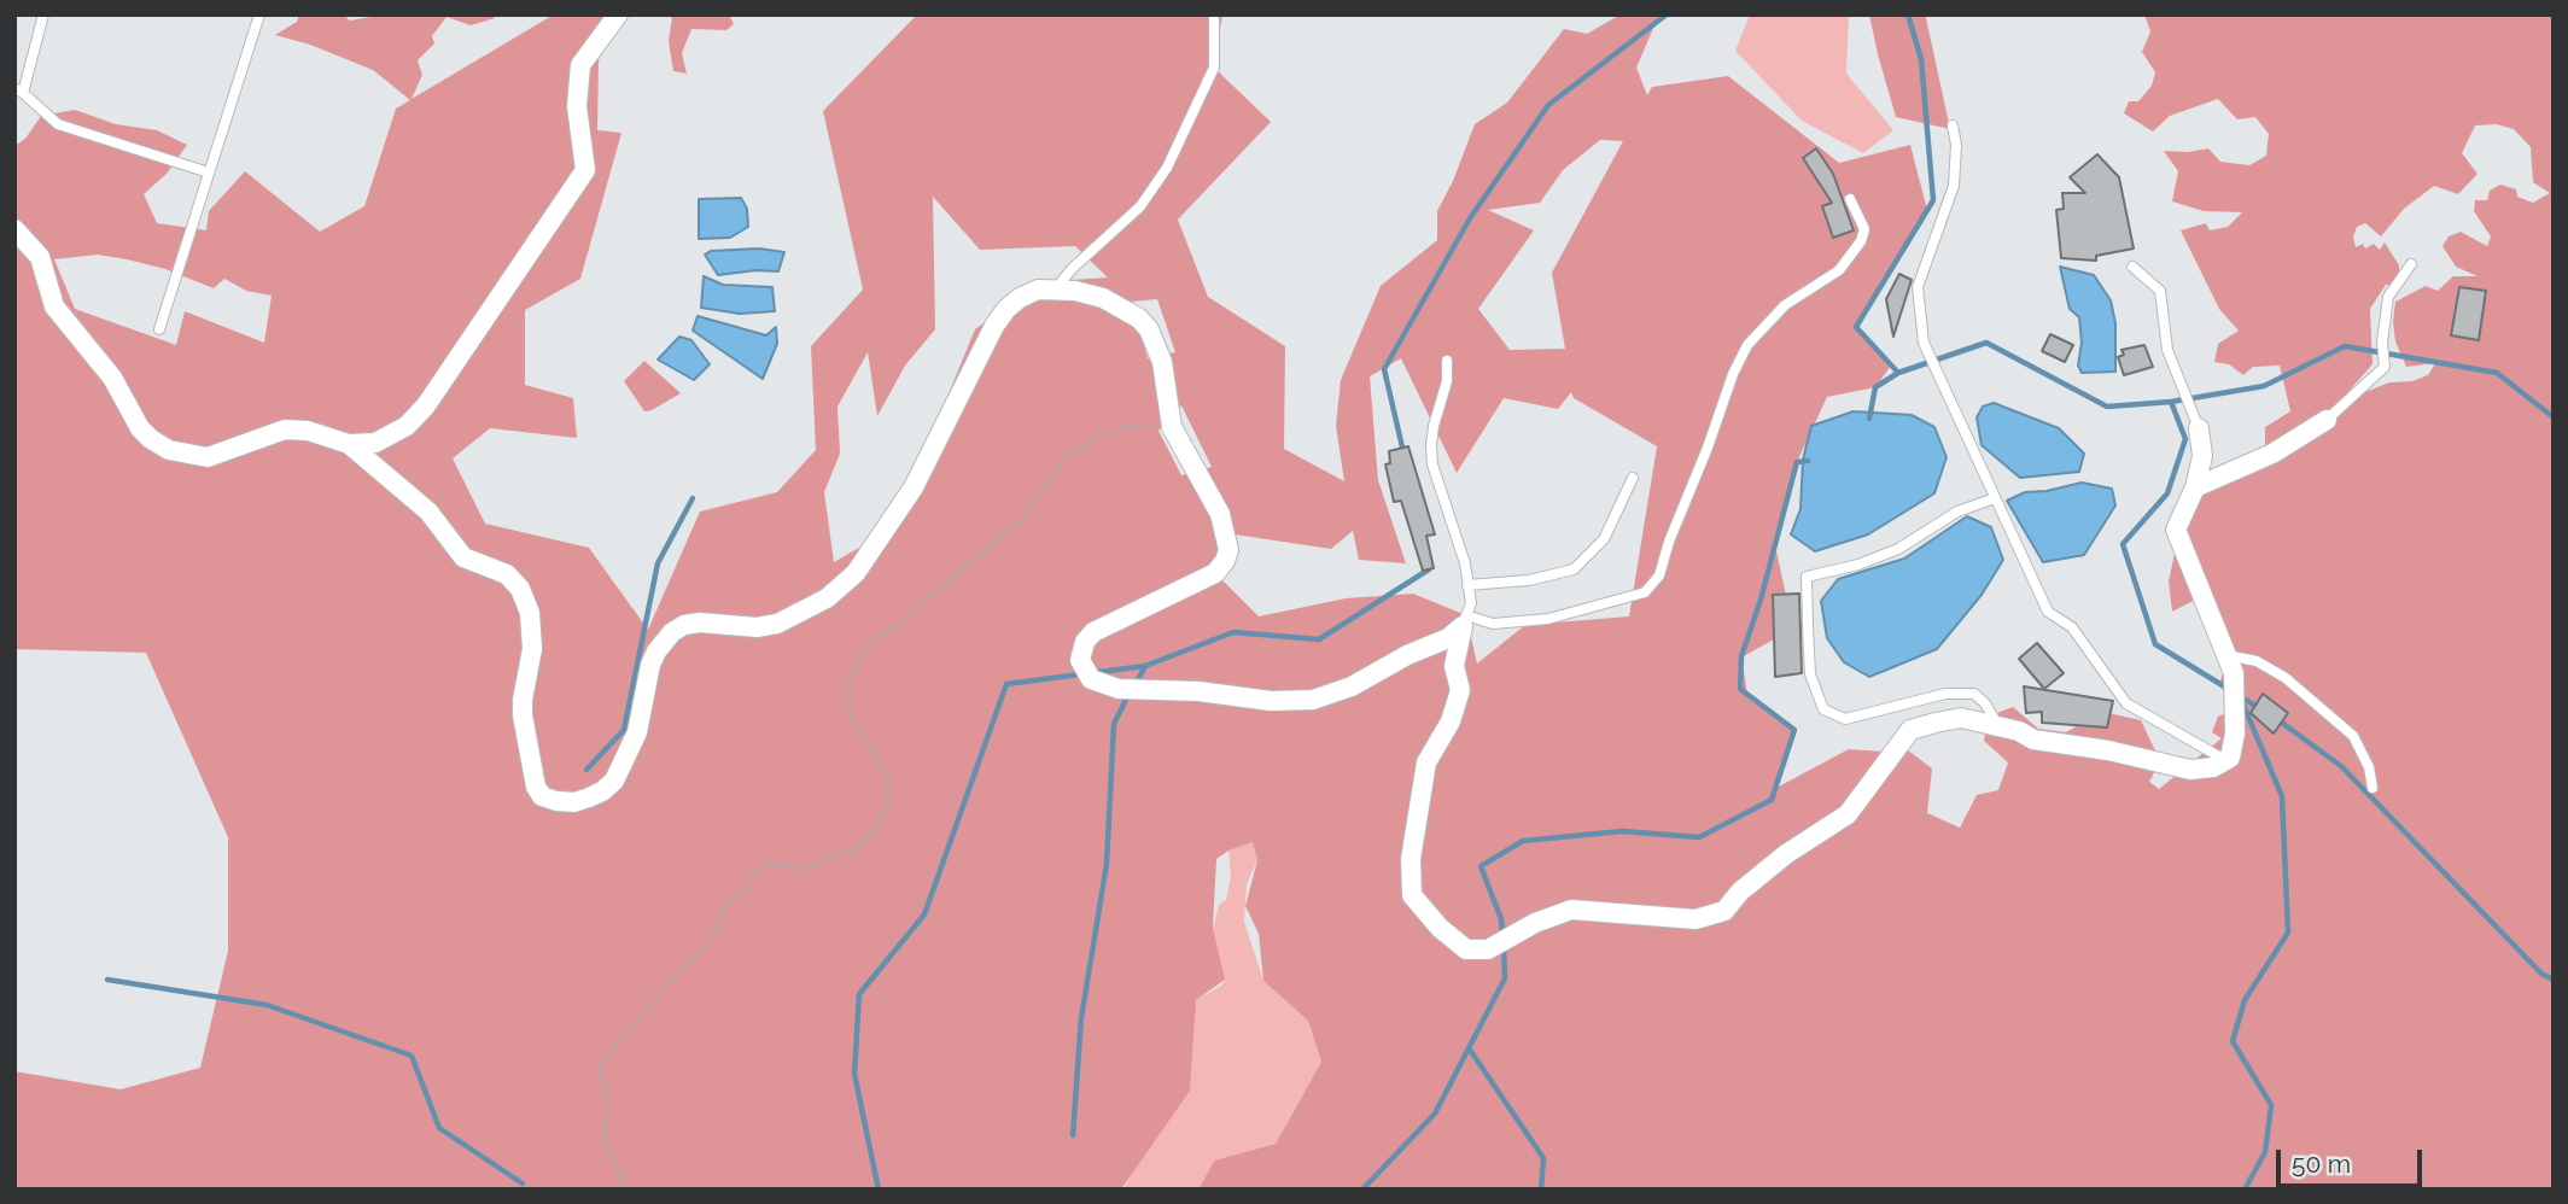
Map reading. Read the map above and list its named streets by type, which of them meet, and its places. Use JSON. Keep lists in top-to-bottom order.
{
  "scale_bar": "50 m"
}
